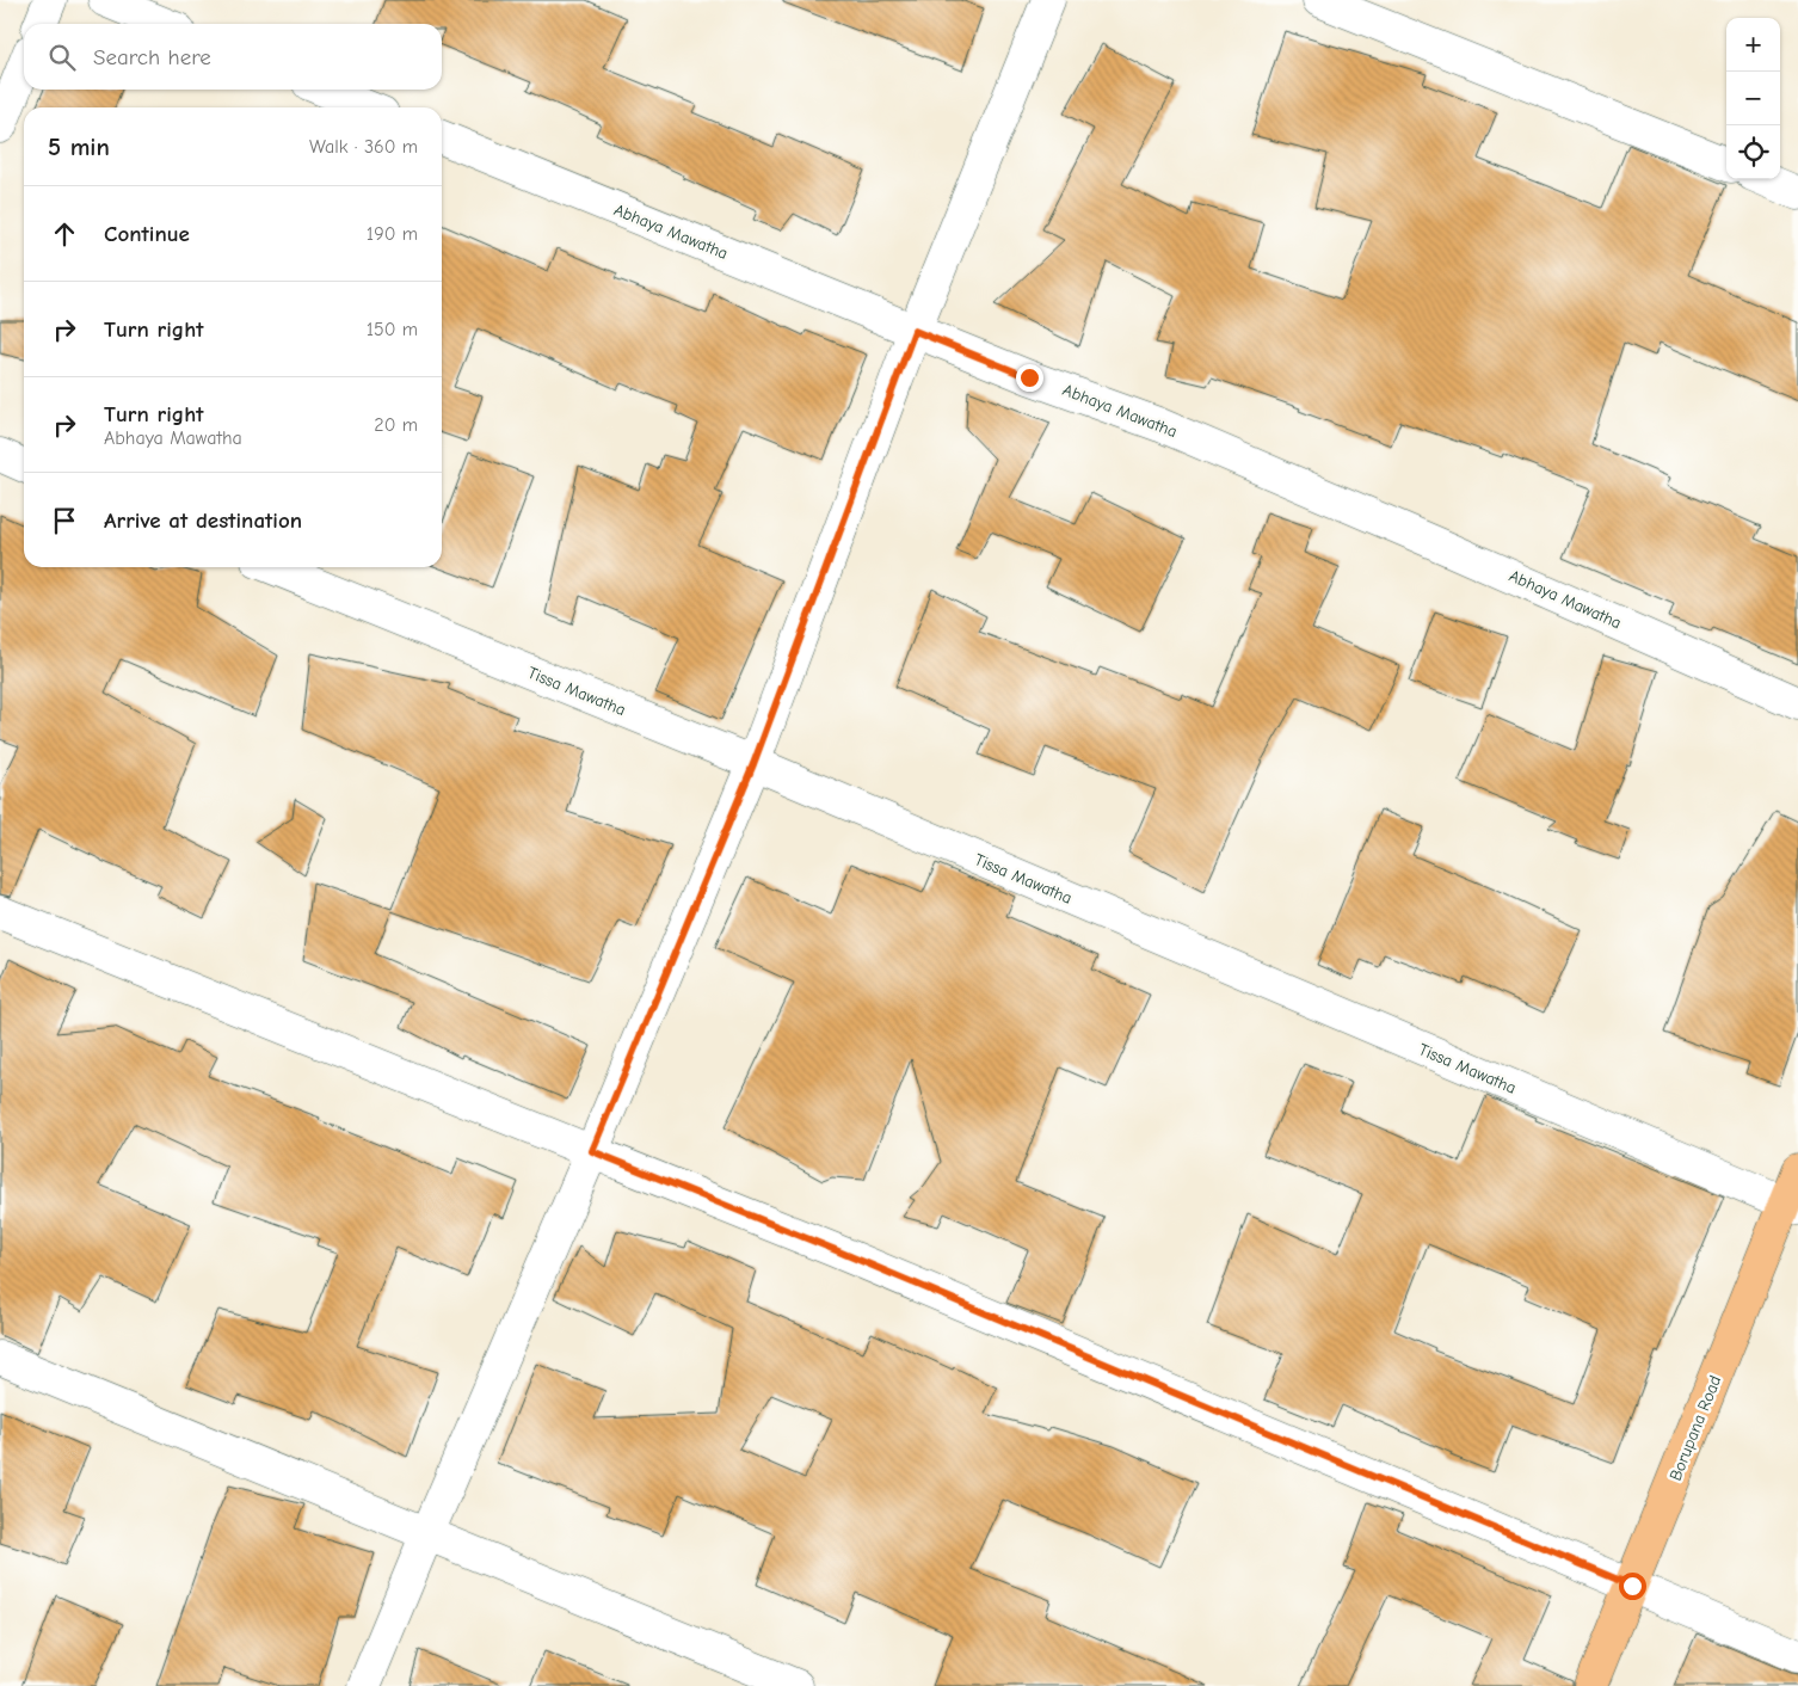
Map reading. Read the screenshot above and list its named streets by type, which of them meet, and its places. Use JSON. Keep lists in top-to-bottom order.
{
  "streets": {
    "main road": ["Borupana Road"],
    "street": ["Abhaya Mawatha", "Tissa Mawatha"]
  },
  "crossings": [
    ["Tissa Mawatha", "Borupana Road"]
  ],
  "page": {
    "map_buttons": ["+", "−"],
    "search": "Search here",
    "heading": ["5 min", "Walk · 360 m"],
    "list": [
      ["Continue", "190 m"],
      ["Turn right", "150 m"],
      ["Turn right", "Abhaya Mawatha", "20 m"],
      "Arrive at destination"
    ]
  }
}
